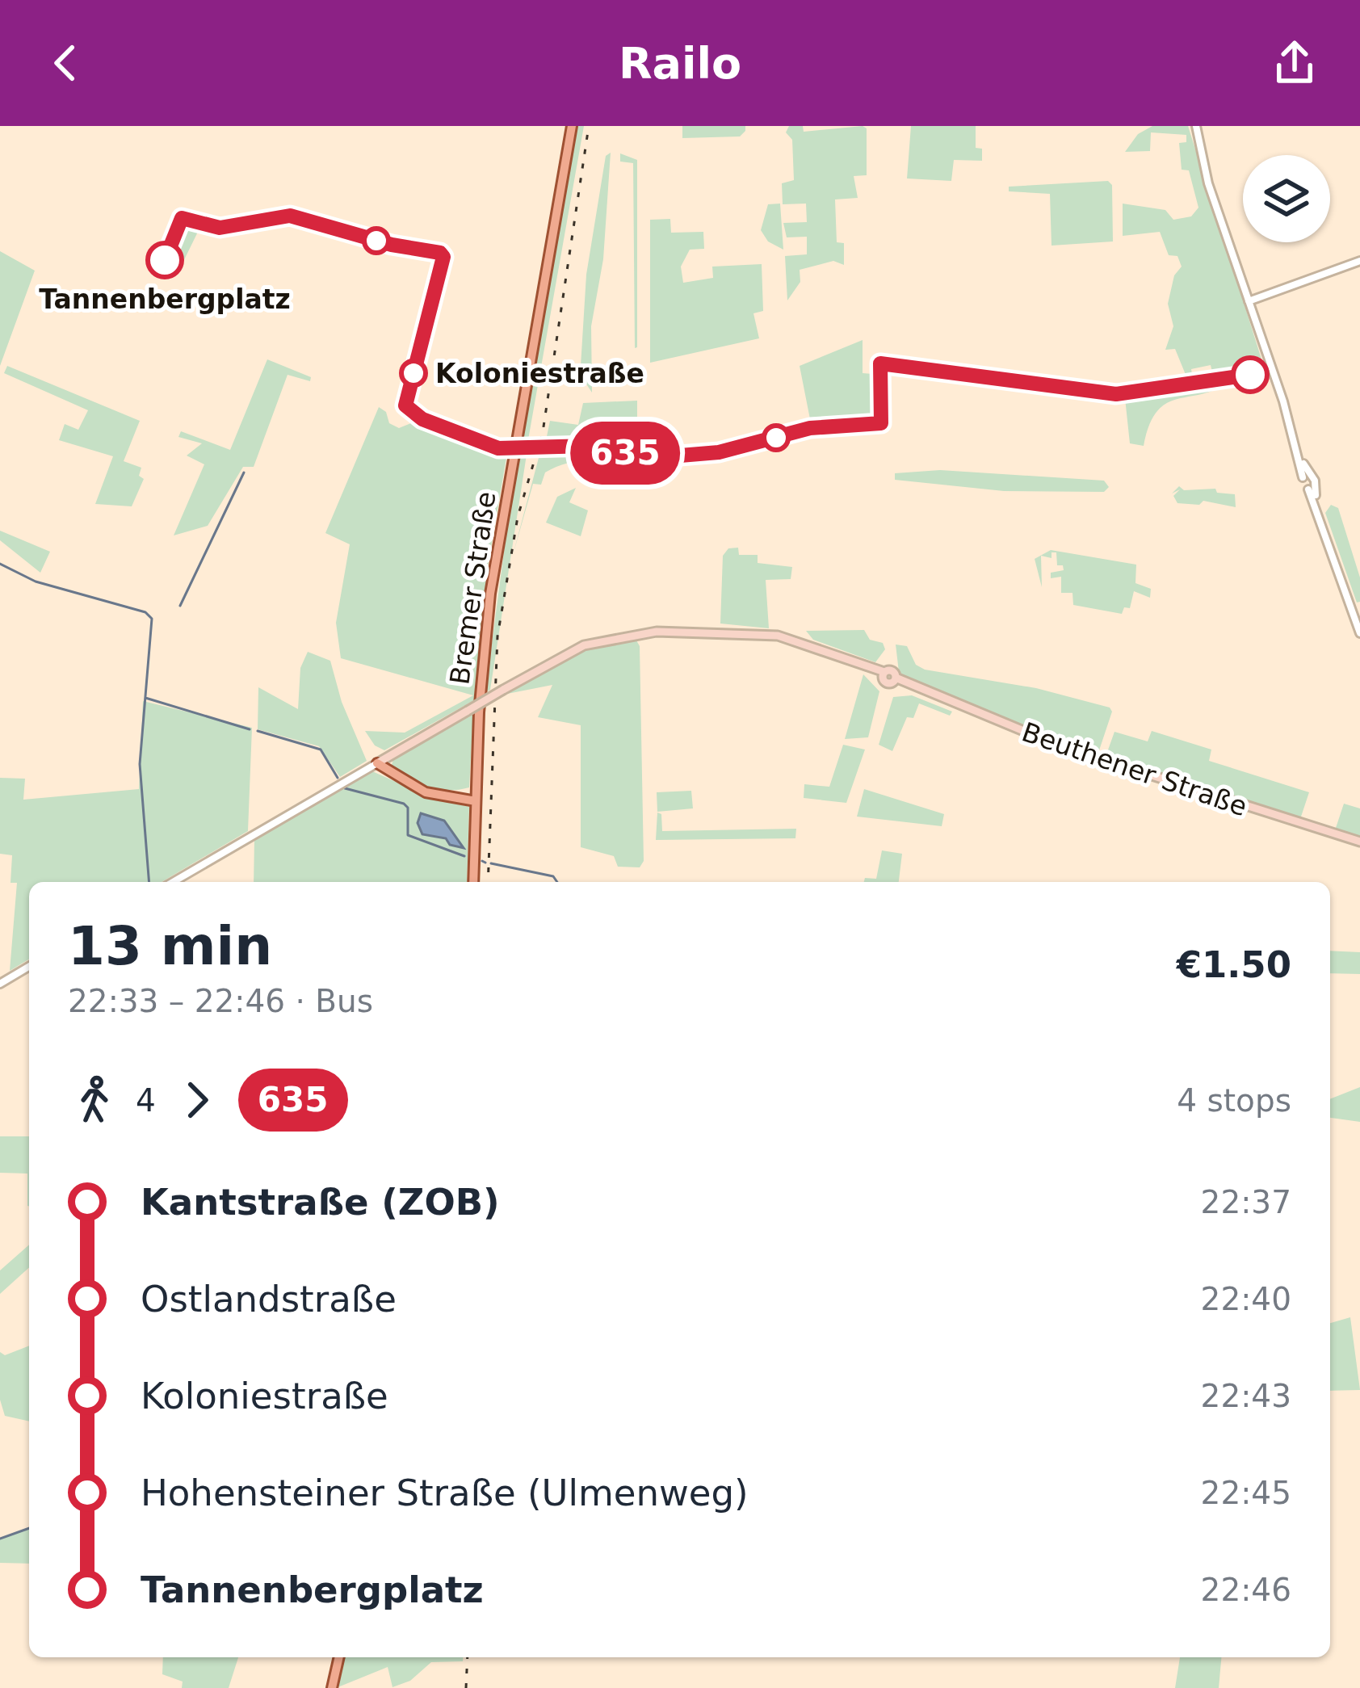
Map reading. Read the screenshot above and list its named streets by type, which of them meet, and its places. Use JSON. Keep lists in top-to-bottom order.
{
  "streets": {
    "main road": ["Bremer Straße", "Beuthener Straße"]
  },
  "places": ["Tannenbergplatz", "Koloniestraße"],
  "lines": ["bus line 635"],
  "page": {
    "header": "Railo",
    "on_map": "635",
    "heading": ["13 min", "22:33 – 22:46 · Bus", "€1.50"],
    "legs": ["4", "635", "4 stops"],
    "list": [
      {
        "name": "Kantstraße (ZOB)",
        "value": "22:37"
      },
      {
        "name": "Ostlandstraße",
        "value": "22:40"
      },
      {
        "name": "Koloniestraße",
        "value": "22:43"
      },
      {
        "name": "Hohensteiner Straße (Ulmenweg)",
        "value": "22:45"
      },
      {
        "name": "Tannenbergplatz",
        "value": "22:46"
      }
    ]
  }
}
